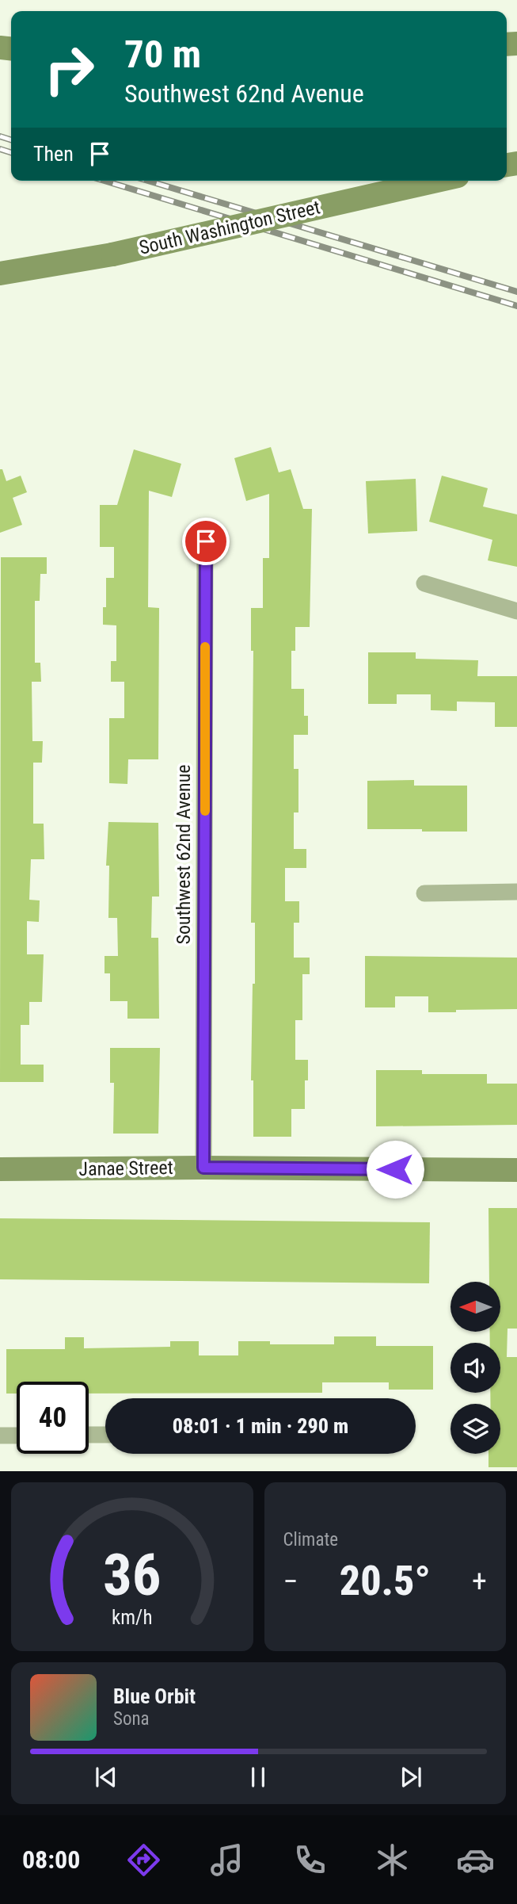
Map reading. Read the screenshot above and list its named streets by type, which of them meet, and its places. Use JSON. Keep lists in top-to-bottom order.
{
  "streets": {
    "street": ["South Washington Street", "Southwest 62nd Avenue", "Janae Street"]
  },
  "crossings": [
    ["Southwest 62nd Avenue", "Janae Street"]
  ],
  "north": "left",
  "page": {
    "turn": ["70 m", "Southwest 62nd Avenue"],
    "then": "Then",
    "limit": "40",
    "trip": "08:01 · 1 min · 290 m",
    "tile": "Climate",
    "heat": ["−", "20.5°", "+"],
    "song": ["Blue Orbit", "Sona"],
    "tabs": "08:00",
    "gauge": ["36", "km/h"]
  }
}
